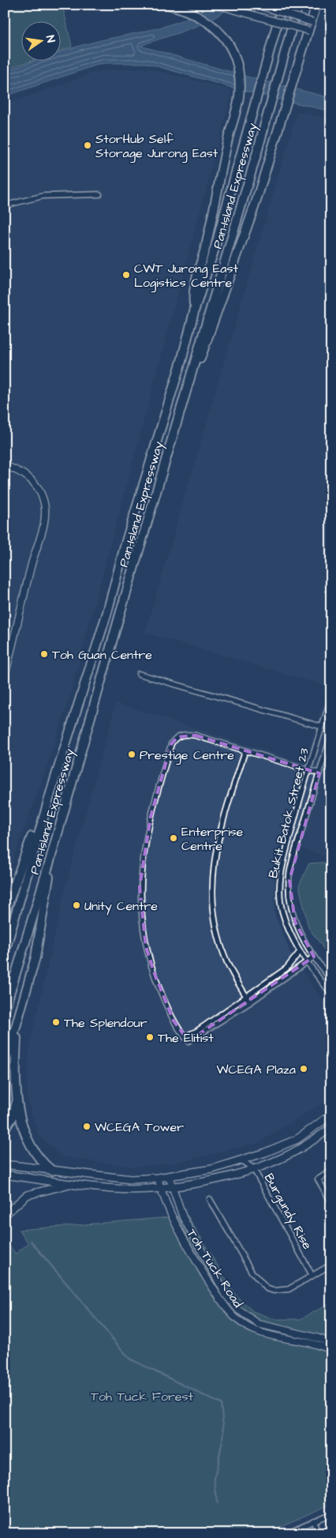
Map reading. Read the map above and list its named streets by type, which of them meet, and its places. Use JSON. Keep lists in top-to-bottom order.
{
  "streets": {
    "highway": ["Pan-Island Expressway"],
    "street": ["Bukit Batok Street 23", "Burgundy Rise", "Toh Tuck Road"]
  },
  "parks": ["Toh Tuck Forest"],
  "places": [
    "StorHub Self Storage Jurong East",
    "CWT Jurong East Logistics Centre",
    "Toh Guan Centre",
    "Prestige Centre",
    "Enterprise Centre",
    "Unity Centre",
    "The Splendour",
    "The Elitist",
    "WCEGA Plaza",
    "WCEGA Tower"
  ],
  "north": "right"
}
